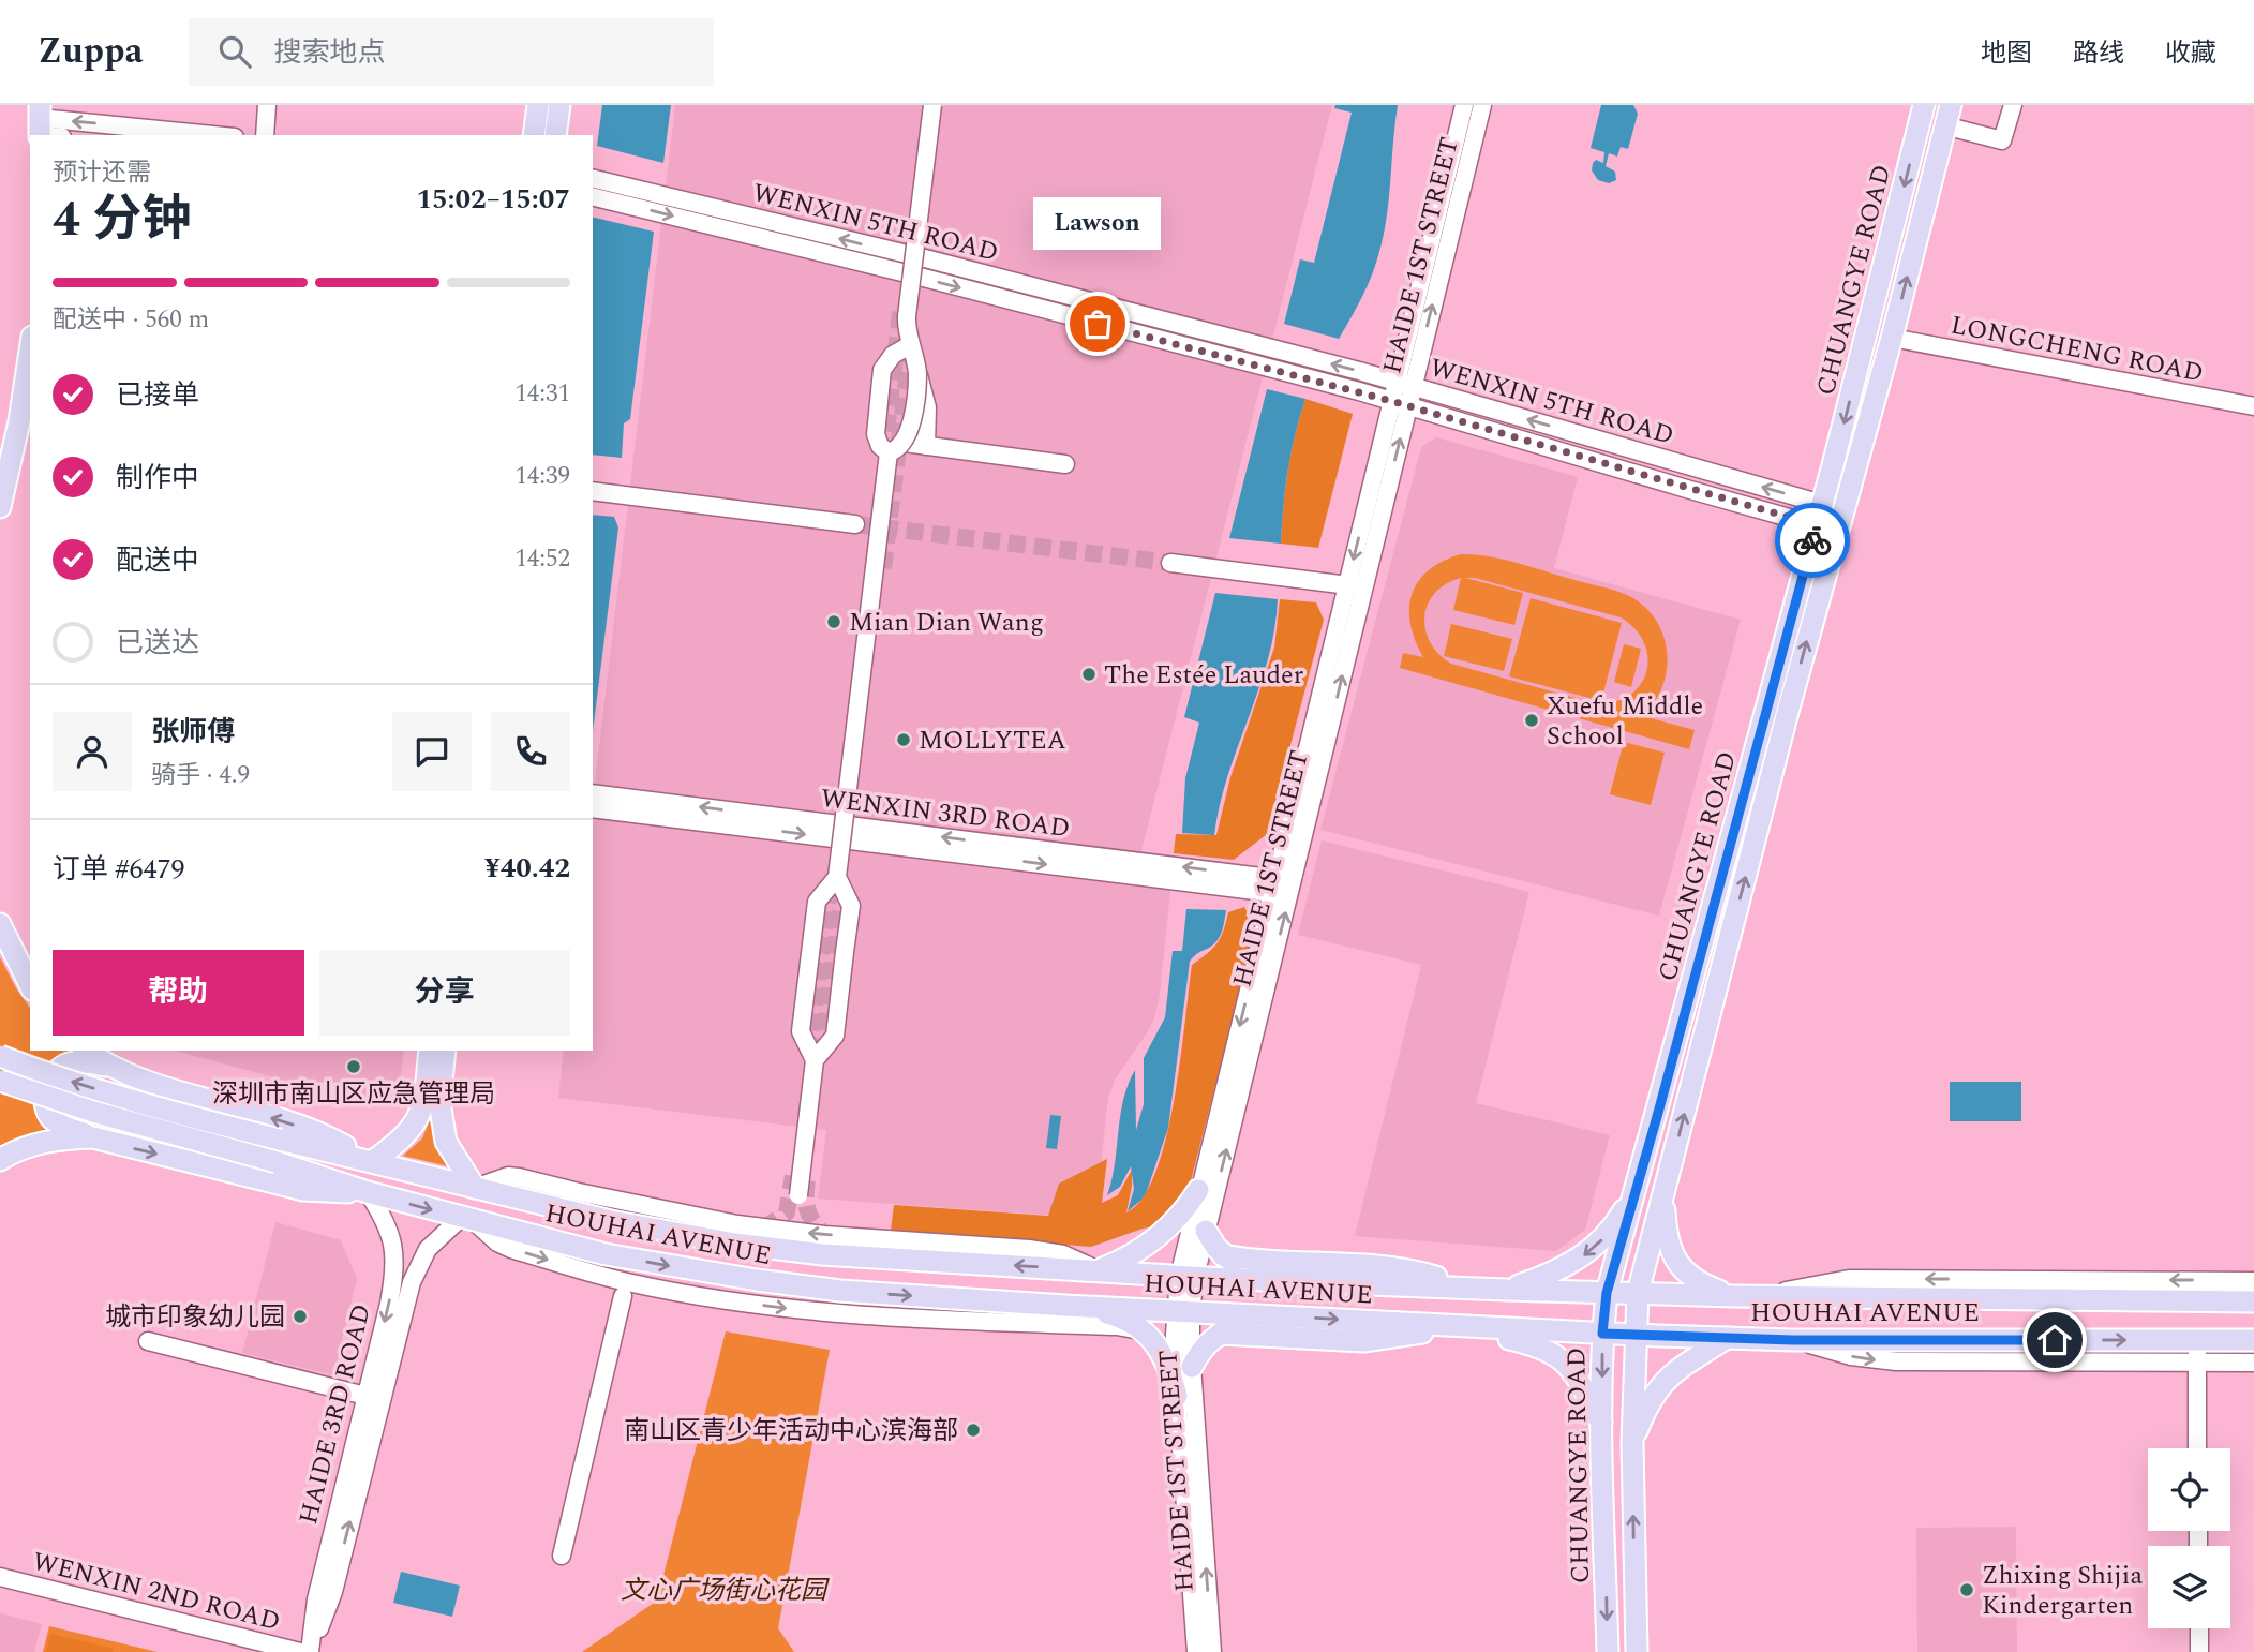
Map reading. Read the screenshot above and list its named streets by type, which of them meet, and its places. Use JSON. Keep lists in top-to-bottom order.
{
  "streets": {
    "main road": ["CHUANGYE ROAD", "HOUHAI AVENUE"],
    "street": [
      "WENXIN 5TH ROAD",
      "HAIDE 1ST STREET",
      "LONGCHENG ROAD",
      "WENXIN 3RD ROAD",
      "HAIDE 3RD ROAD",
      "WENXIN 2ND ROAD"
    ]
  },
  "crossings": [
    ["WENXIN 5TH ROAD", "HAIDE 1ST STREET"],
    ["WENXIN 5TH ROAD", "CHUANGYE ROAD"],
    ["HAIDE 1ST STREET", "WENXIN 3RD ROAD"],
    ["HAIDE 1ST STREET", "HOUHAI AVENUE"],
    ["CHUANGYE ROAD", "LONGCHENG ROAD"],
    ["CHUANGYE ROAD", "HOUHAI AVENUE"],
    ["HOUHAI AVENUE", "HAIDE 3RD ROAD"]
  ],
  "parks": ["文心广场街心花园"],
  "places": [
    "Lawson",
    "Mian Dian Wang",
    "The Estée Lauder",
    "Xuefu Middle School",
    "MOLLYTEA",
    "深圳市南山区应急管理局",
    "城市印象幼儿园",
    "南山区青少年活动中心滨海部",
    "Zhixing Shijia Kindergarten"
  ],
  "page": {
    "header": "Zuppa",
    "search": "搜索地点",
    "nav": ["地图", "路线", "收藏"],
    "heading": ["4 分钟", "预计还需", "15:02–15:07"],
    "panel": [
      "张师傅",
      "骑手 · 4.9",
      "订单 #6479",
      "¥40.42"
    ],
    "bubble": "Lawson",
    "bar": "配送中 · 560 m",
    "list": [
      ["已接单", "14:31"],
      ["制作中", "14:39"],
      ["配送中", "14:52"],
      "已送达"
    ],
    "buttons": ["帮助", "分享"]
  }
}
